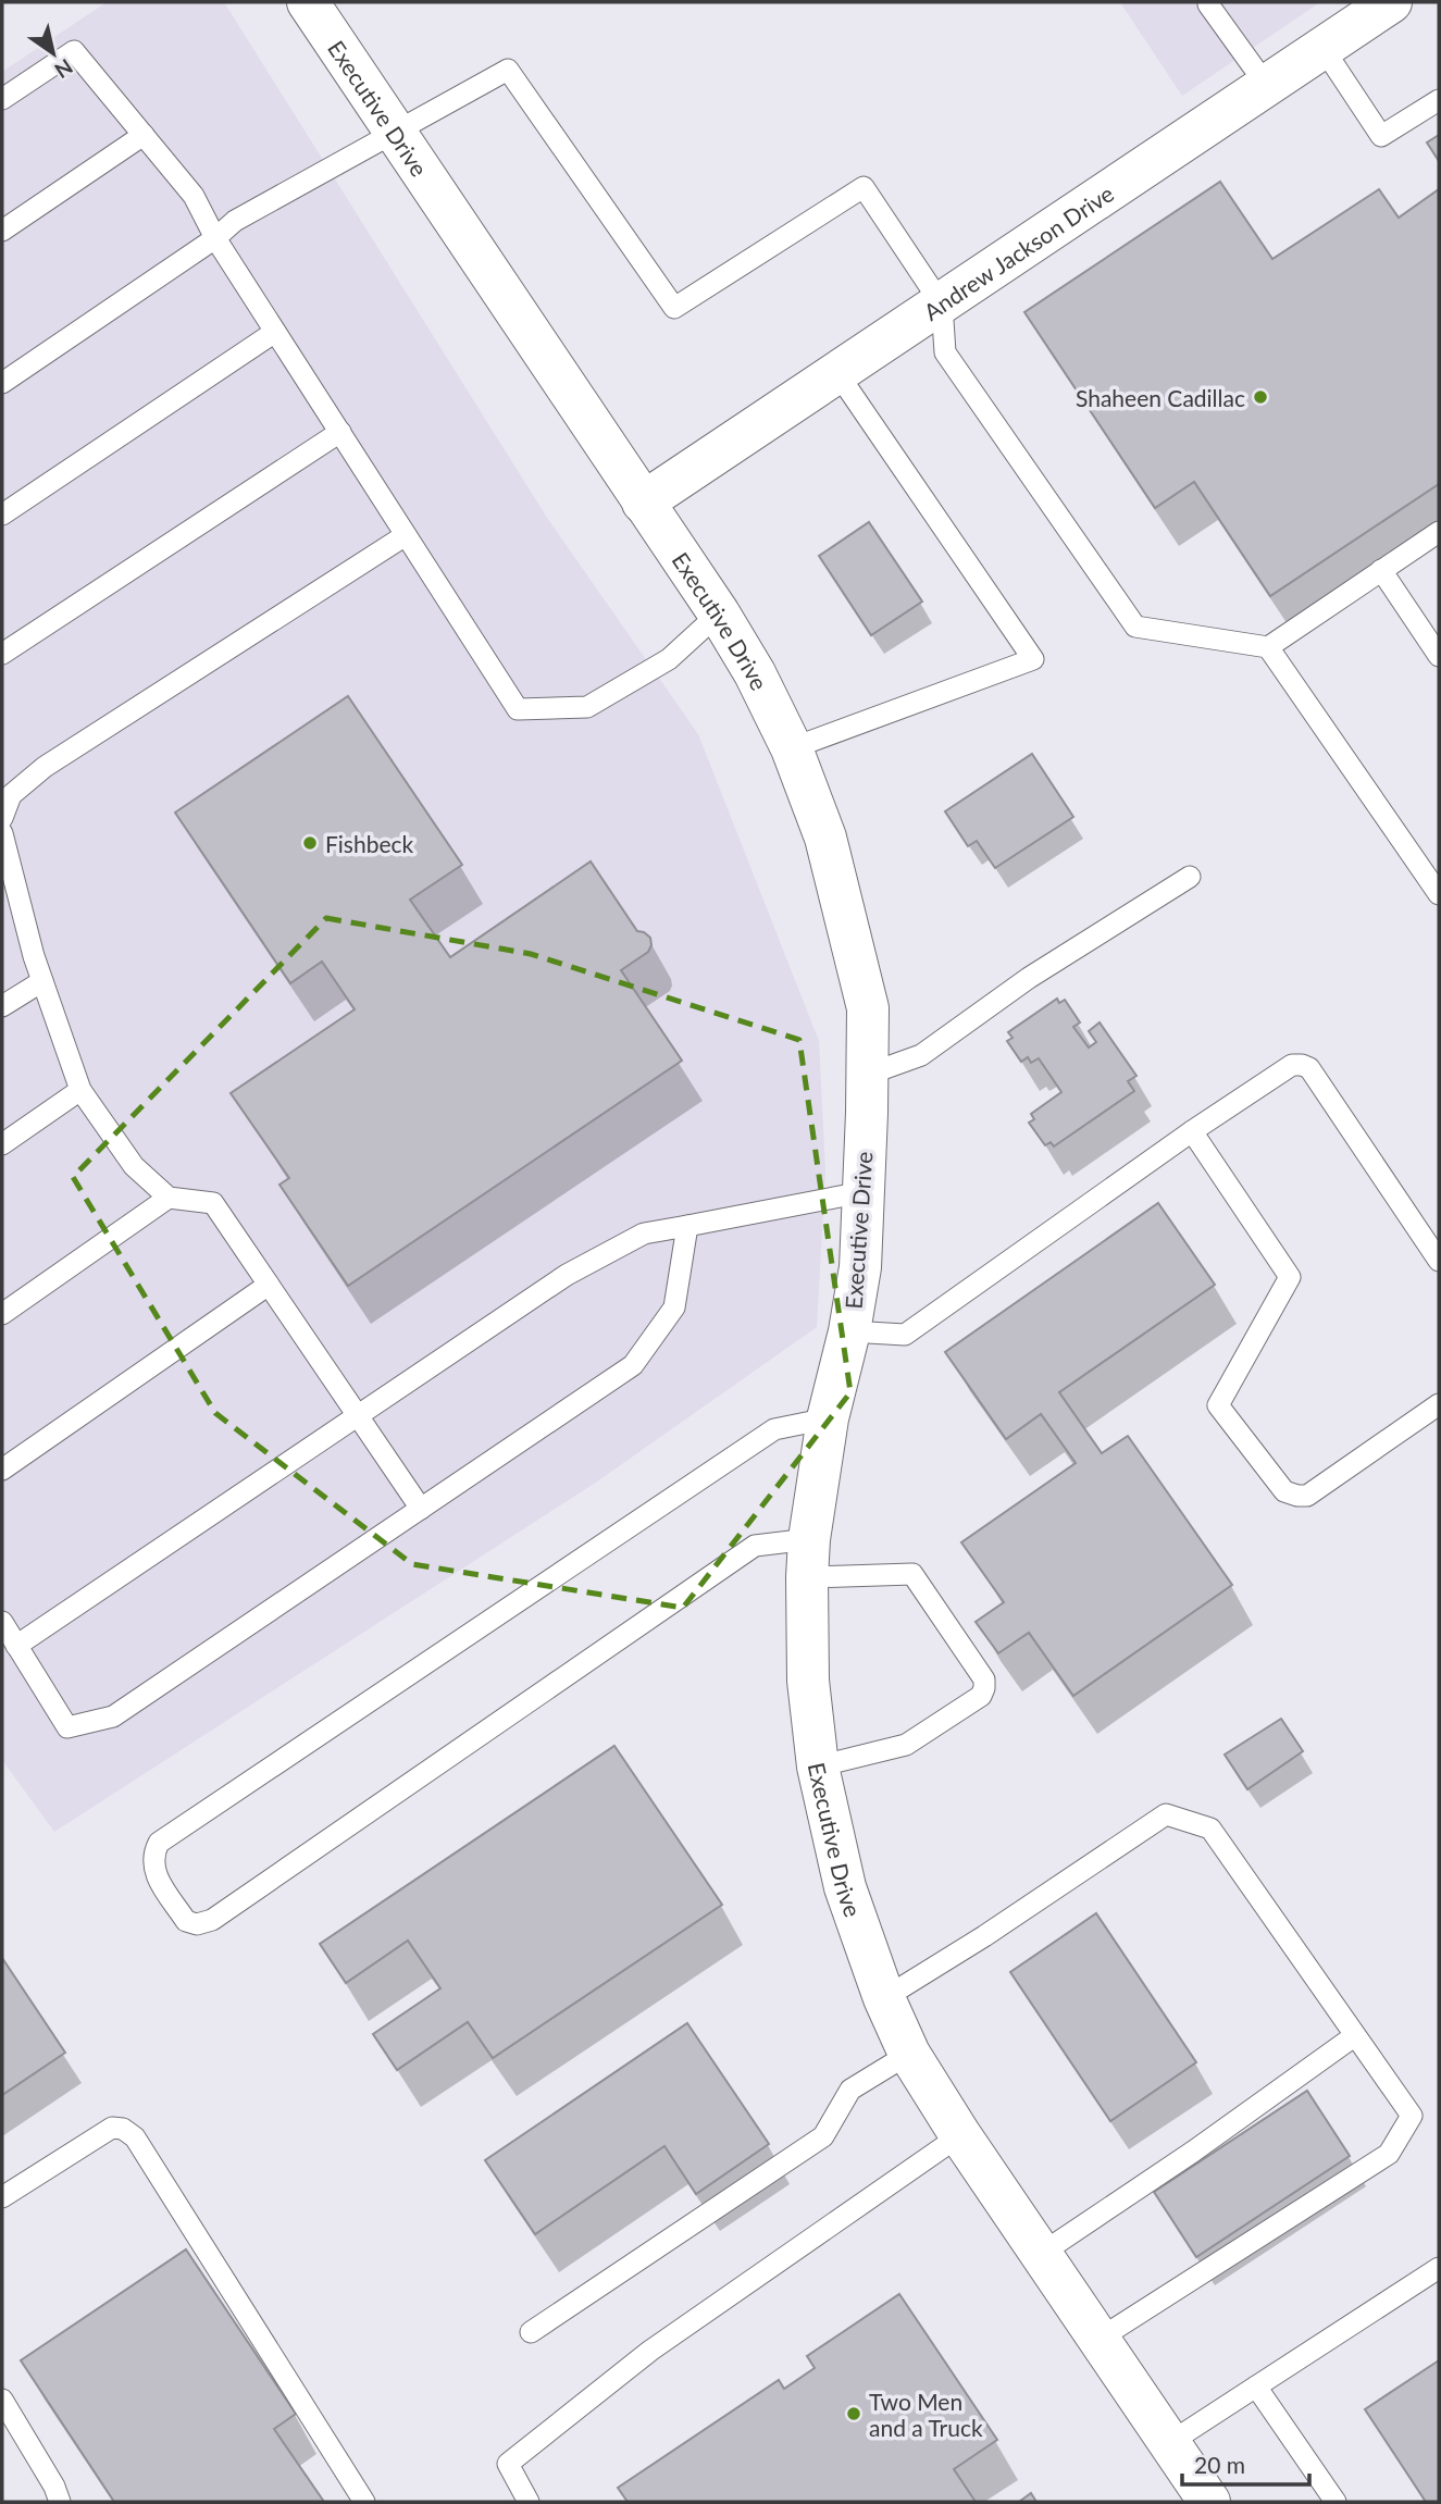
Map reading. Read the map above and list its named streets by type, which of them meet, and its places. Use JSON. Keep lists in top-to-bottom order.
{
  "streets": {
    "street": ["Executive Drive", "Andrew Jackson Drive"]
  },
  "crossings": [
    ["Executive Drive", "Andrew Jackson Drive"]
  ],
  "places": ["Shaheen Cadillac", "Fishbeck", "Two Men and a Truck"],
  "scale_bar": "20 m",
  "north": "bottom right"
}
